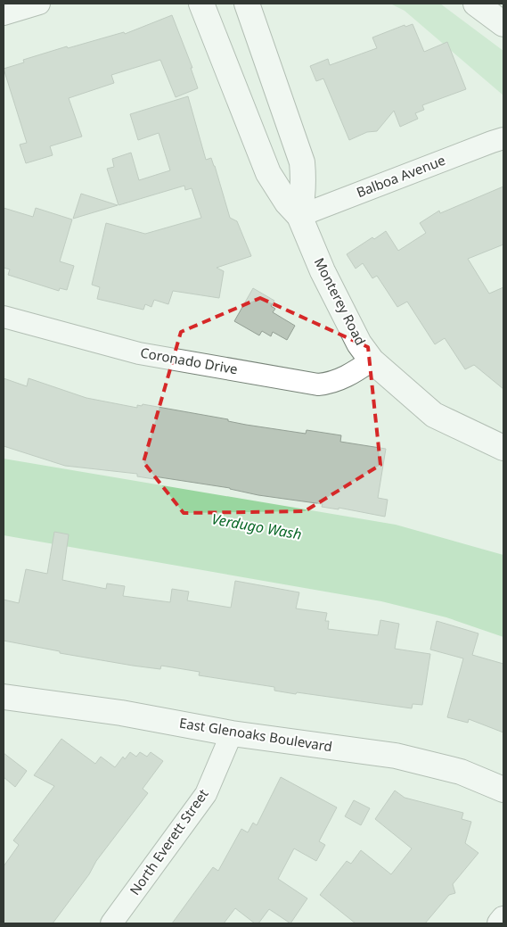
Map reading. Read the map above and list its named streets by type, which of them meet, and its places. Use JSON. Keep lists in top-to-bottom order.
{
  "streets": {
    "main road": ["Monterey Road", "East Glenoaks Boulevard"],
    "street": ["Balboa Avenue", "Coronado Drive", "North Everett Street"]
  },
  "crossings": [
    ["Balboa Avenue", "Monterey Road"],
    ["Monterey Road", "Coronado Drive"],
    ["East Glenoaks Boulevard", "North Everett Street"]
  ],
  "water": ["Verdugo Wash"]
}
